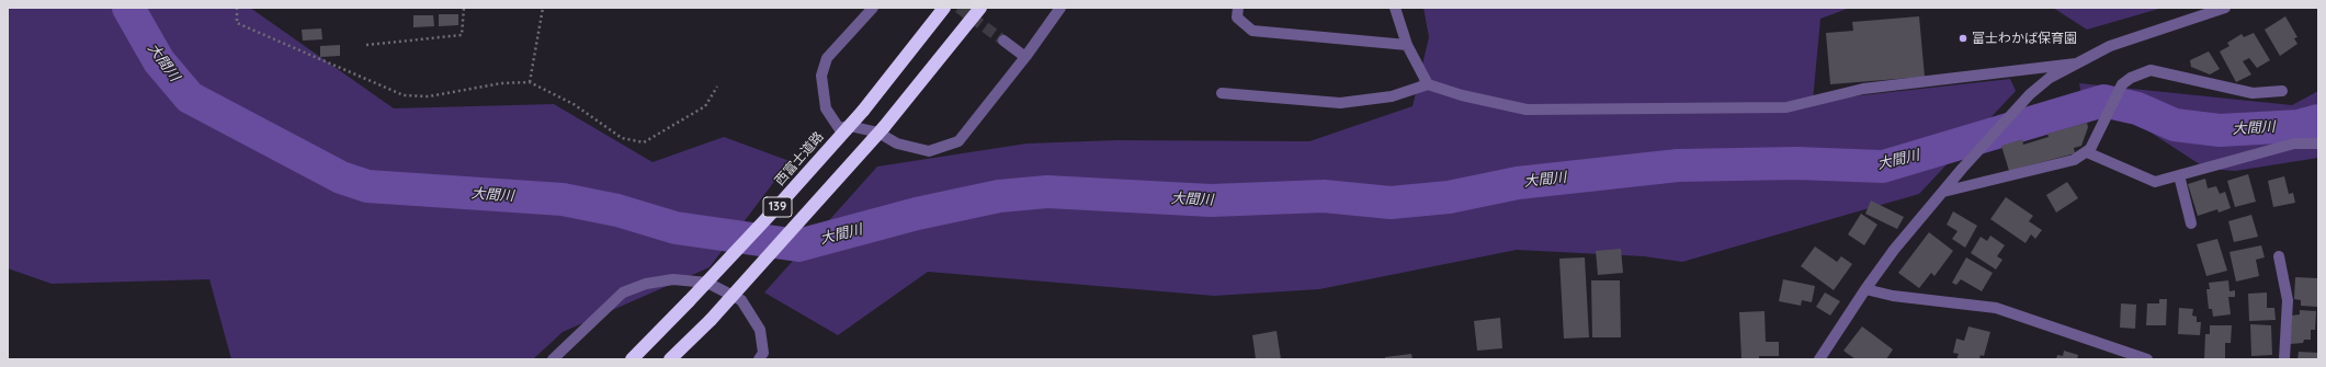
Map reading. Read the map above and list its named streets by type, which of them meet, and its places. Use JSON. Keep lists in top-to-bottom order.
{
  "streets": {
    "highway": ["西富士道路", "139"]
  },
  "water": ["大間川"],
  "places": ["富士わかば保育園"]
}
